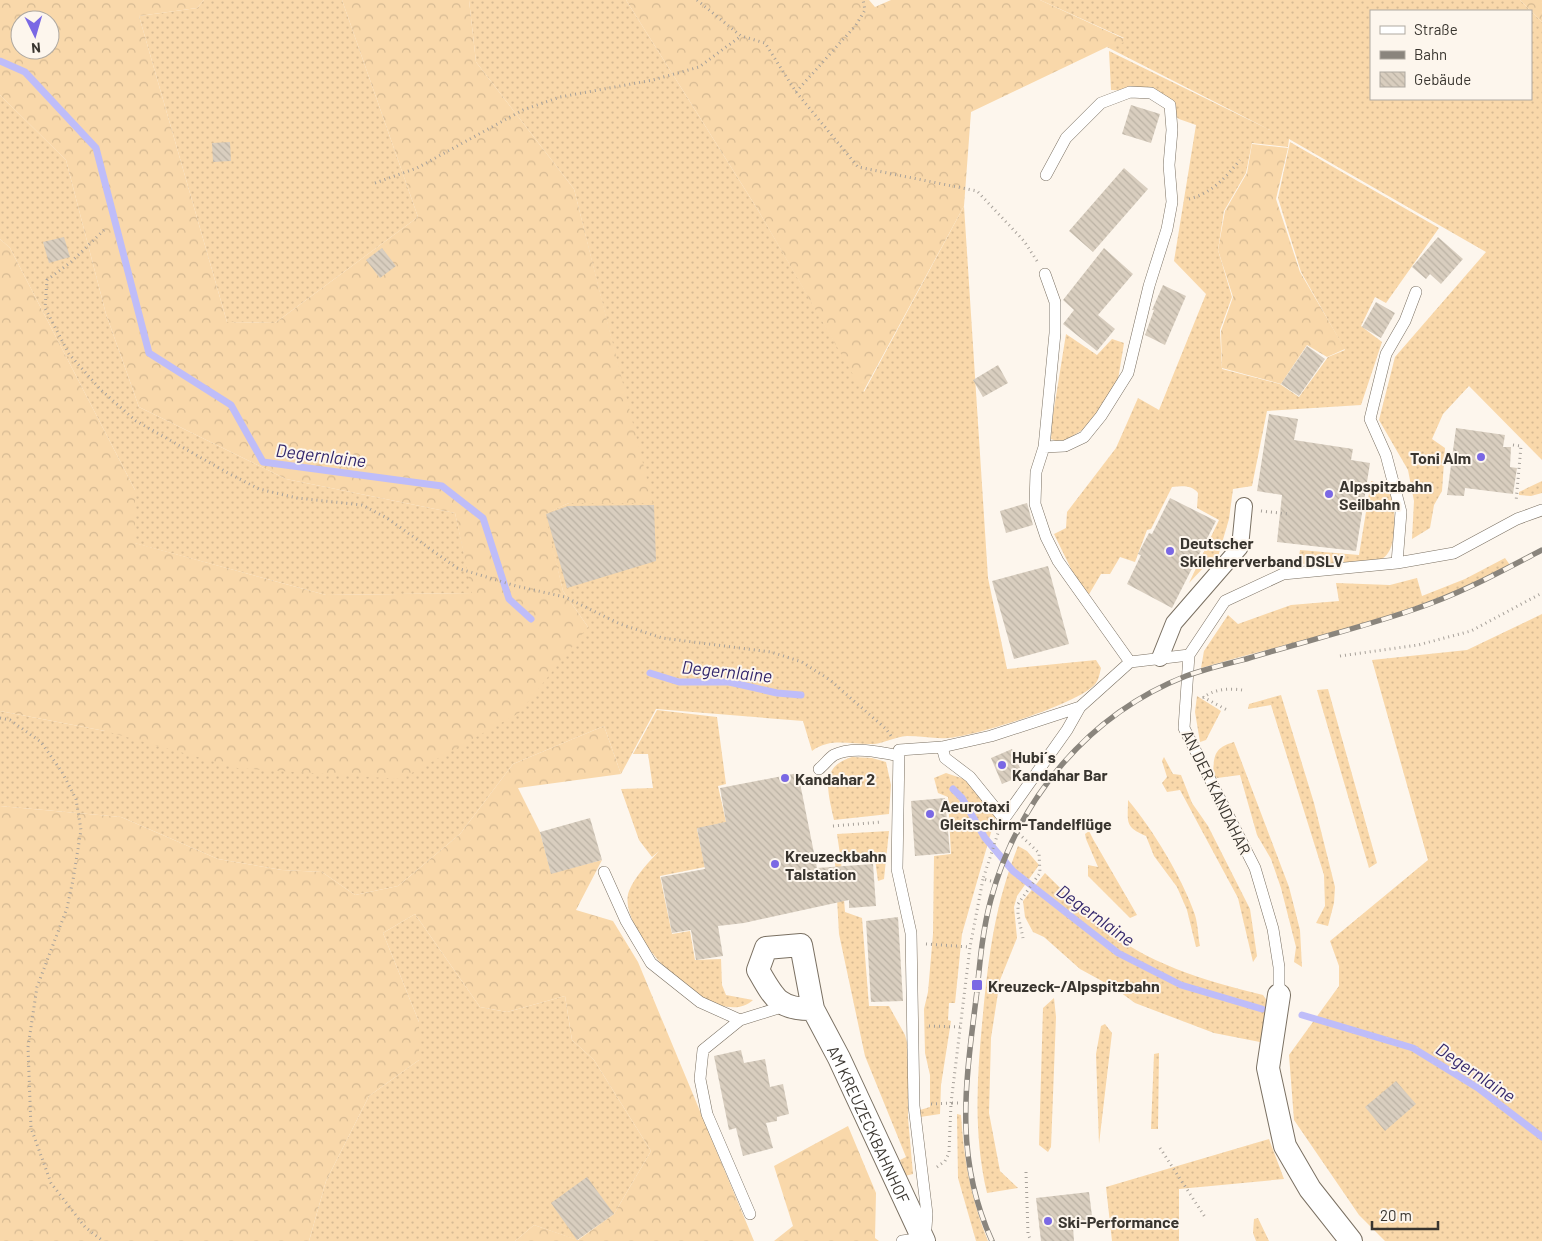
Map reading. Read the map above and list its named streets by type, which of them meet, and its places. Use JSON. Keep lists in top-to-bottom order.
{
  "streets": {
    "street": ["AN DER KANDAHAR", "AM KREUZECKBAHNHOF"]
  },
  "water": ["Degernlaine"],
  "places": {
    "other": [
      "Toni Alm",
      "Alpspitzbahn Seilbahn",
      "Deutscher Skilehrerverband DSLV",
      "Hubi´s Kandahar Bar",
      "Kandahar 2",
      "Aeurotaxi Gleitschirm-Tandelflüge",
      "Kreuzeckbahn Talstation",
      "Ski-Performance"
    ],
    "transit": ["Kreuzeck-/Alpspitzbahn"]
  },
  "legend": ["Straße", "Bahn", "Gebäude"],
  "scale_bar": "20 m",
  "north": "bottom"
}
